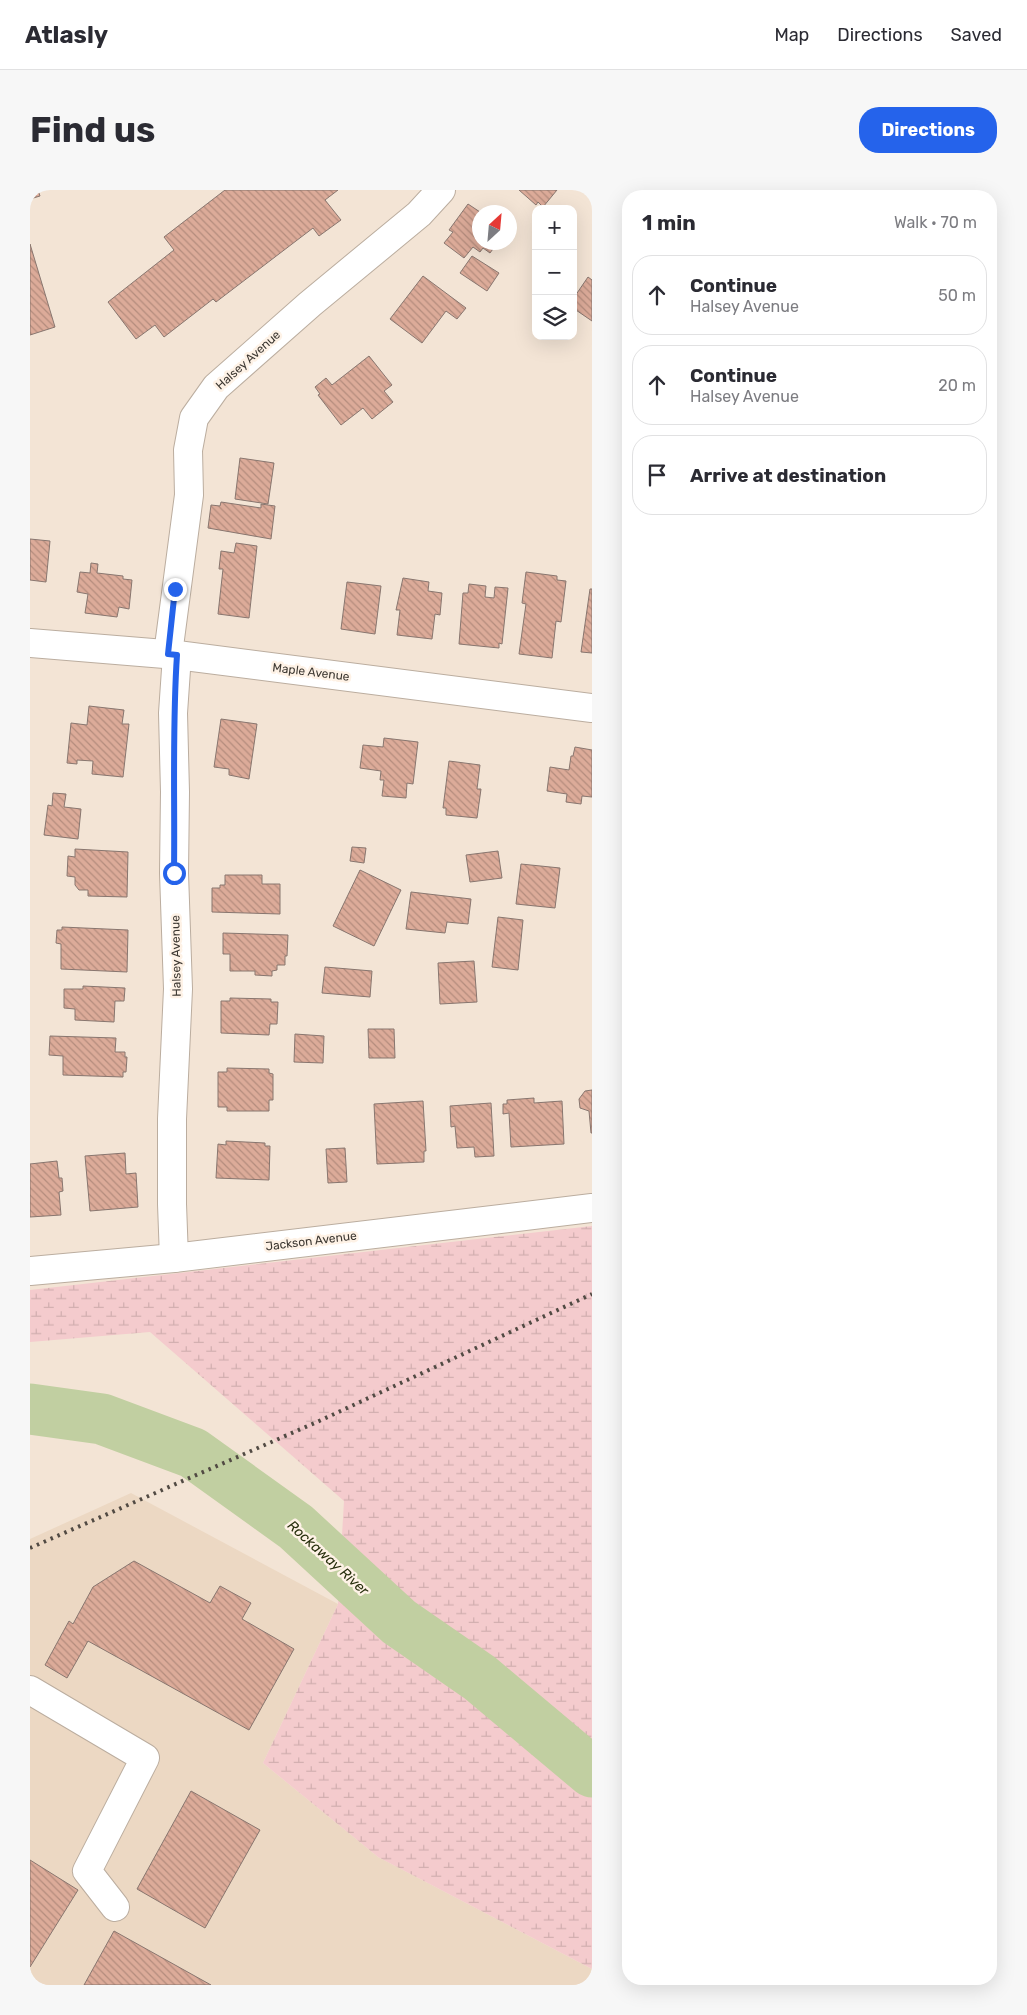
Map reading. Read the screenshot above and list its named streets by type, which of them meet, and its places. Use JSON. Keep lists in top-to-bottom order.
{
  "streets": {
    "street": ["Halsey Avenue", "Maple Avenue", "Jackson Avenue"]
  },
  "crossings": [
    ["Halsey Avenue", "Maple Avenue"],
    ["Halsey Avenue", "Jackson Avenue"]
  ],
  "water": ["Rockaway River"],
  "north": "top right",
  "page": {
    "header": "Atlasly",
    "nav": ["Map", "Directions", "Saved"],
    "buttons": "Directions",
    "title": "Find us",
    "heading": ["1 min", "Walk · 70 m"],
    "map_buttons": ["+", "−"],
    "list": [
      ["Continue", "Halsey Avenue", "50 m"],
      ["Continue", "Halsey Avenue", "20 m"],
      "Arrive at destination"
    ]
  }
}
